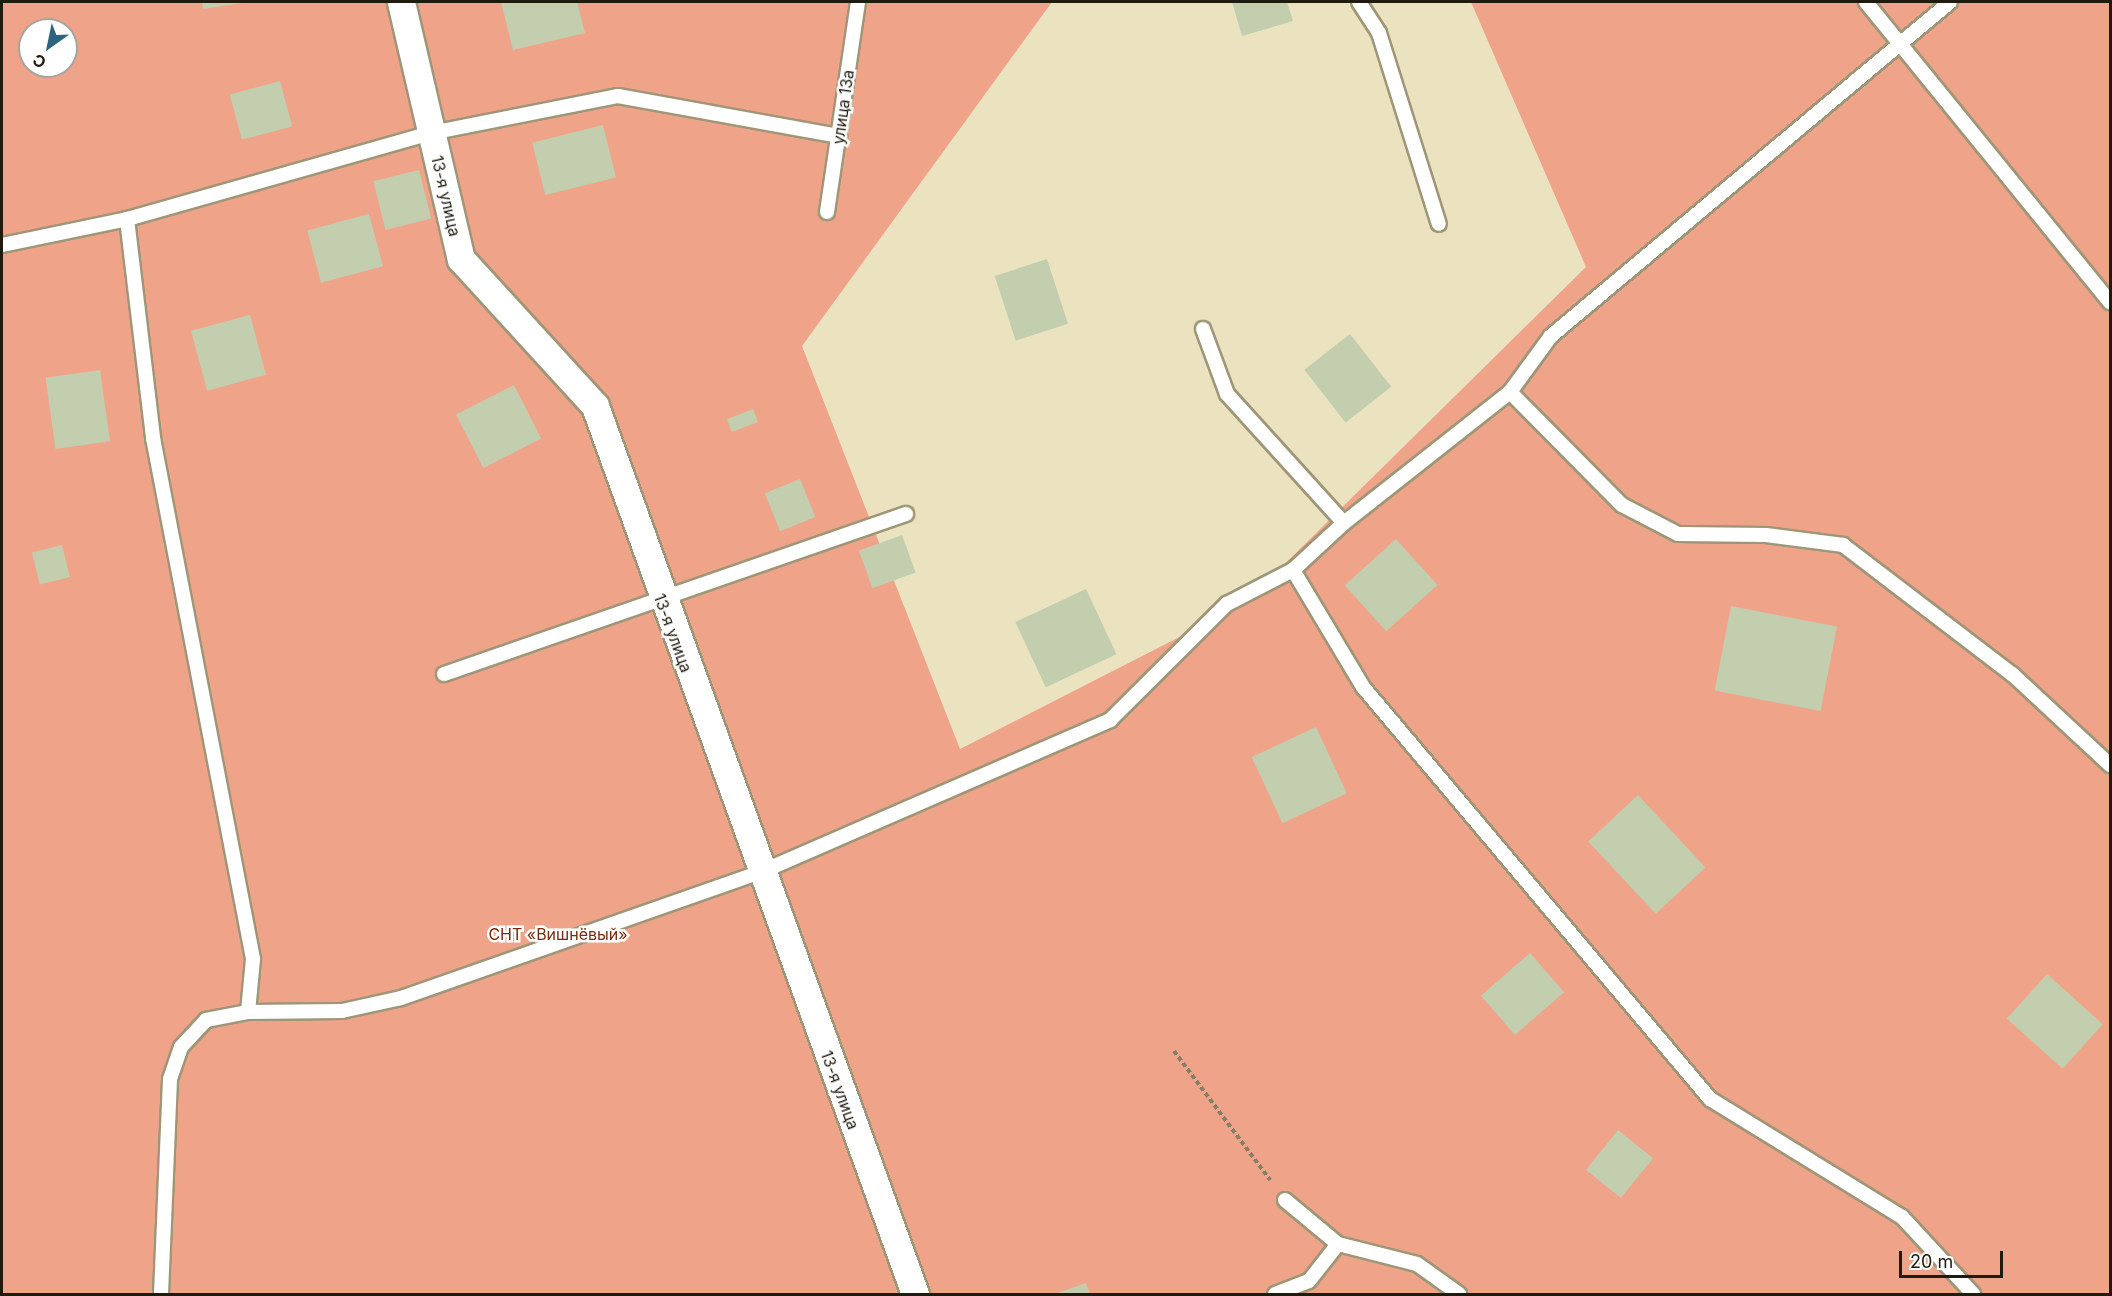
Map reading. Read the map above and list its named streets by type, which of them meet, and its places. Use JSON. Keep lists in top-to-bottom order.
{
  "streets": {
    "street": ["13-я улица"],
    "lane": ["улица 13а"]
  },
  "parks": ["СНТ «Вишнёвый»"],
  "scale_bar": "20 m",
  "north": "bottom left"
}
